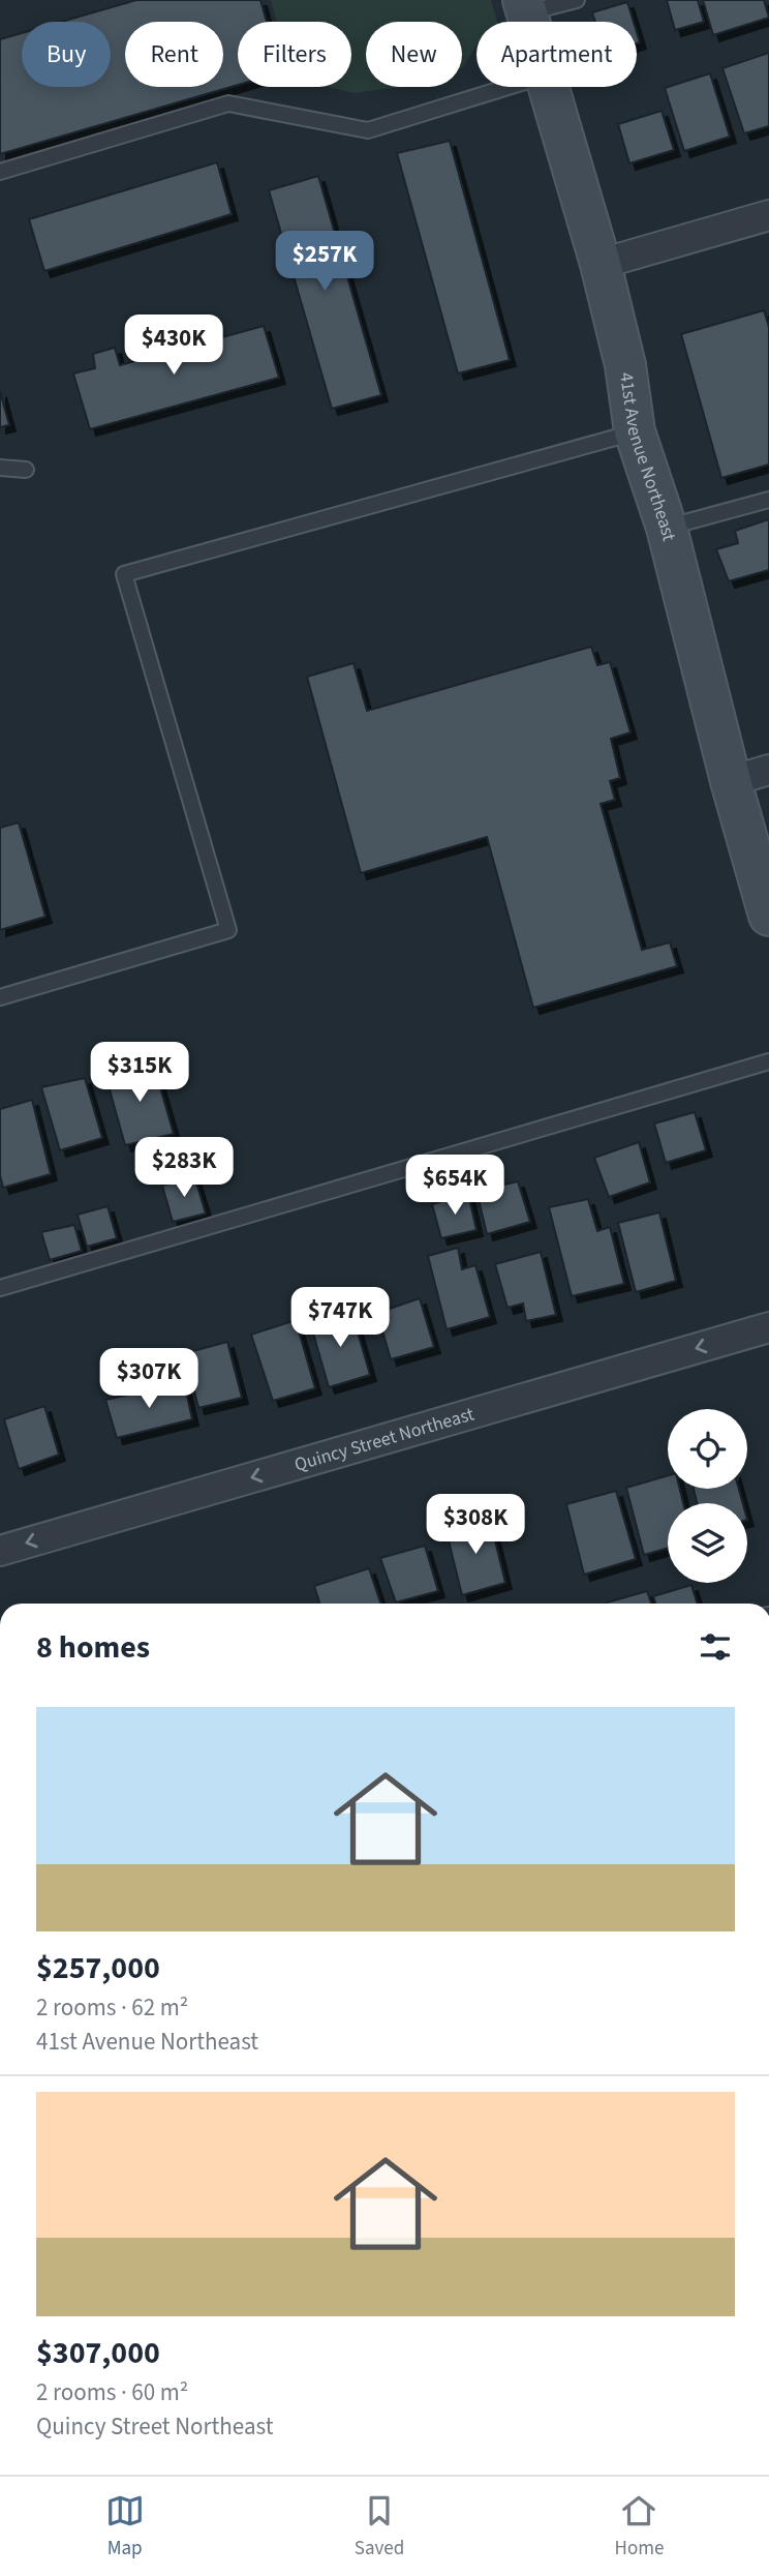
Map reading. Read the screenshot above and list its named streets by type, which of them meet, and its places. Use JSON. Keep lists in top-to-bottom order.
{
  "streets": {
    "street": ["41st Avenue Northeast", "Quincy Street Northeast"]
  },
  "one_way": ["Quincy Street Northeast"],
  "page": {
    "chip": [
      "Buy",
      "Rent",
      "Filters",
      "New",
      "Apartment"
    ],
    "price": [
      "$257K",
      "$430K",
      "$315K",
      "$283K",
      "$654K",
      "$747K",
      "$307K",
      "$308K"
    ],
    "heading": "8 homes",
    "list": [
      {
        "name": "$257,000",
        "note": "2 rooms · 62 m² · 41st Avenue Northeast"
      },
      {
        "name": "$307,000",
        "note": "2 rooms · 60 m² · Quincy Street Northeast"
      }
    ],
    "tabs": ["Map", "Saved", "Home"]
  }
}
